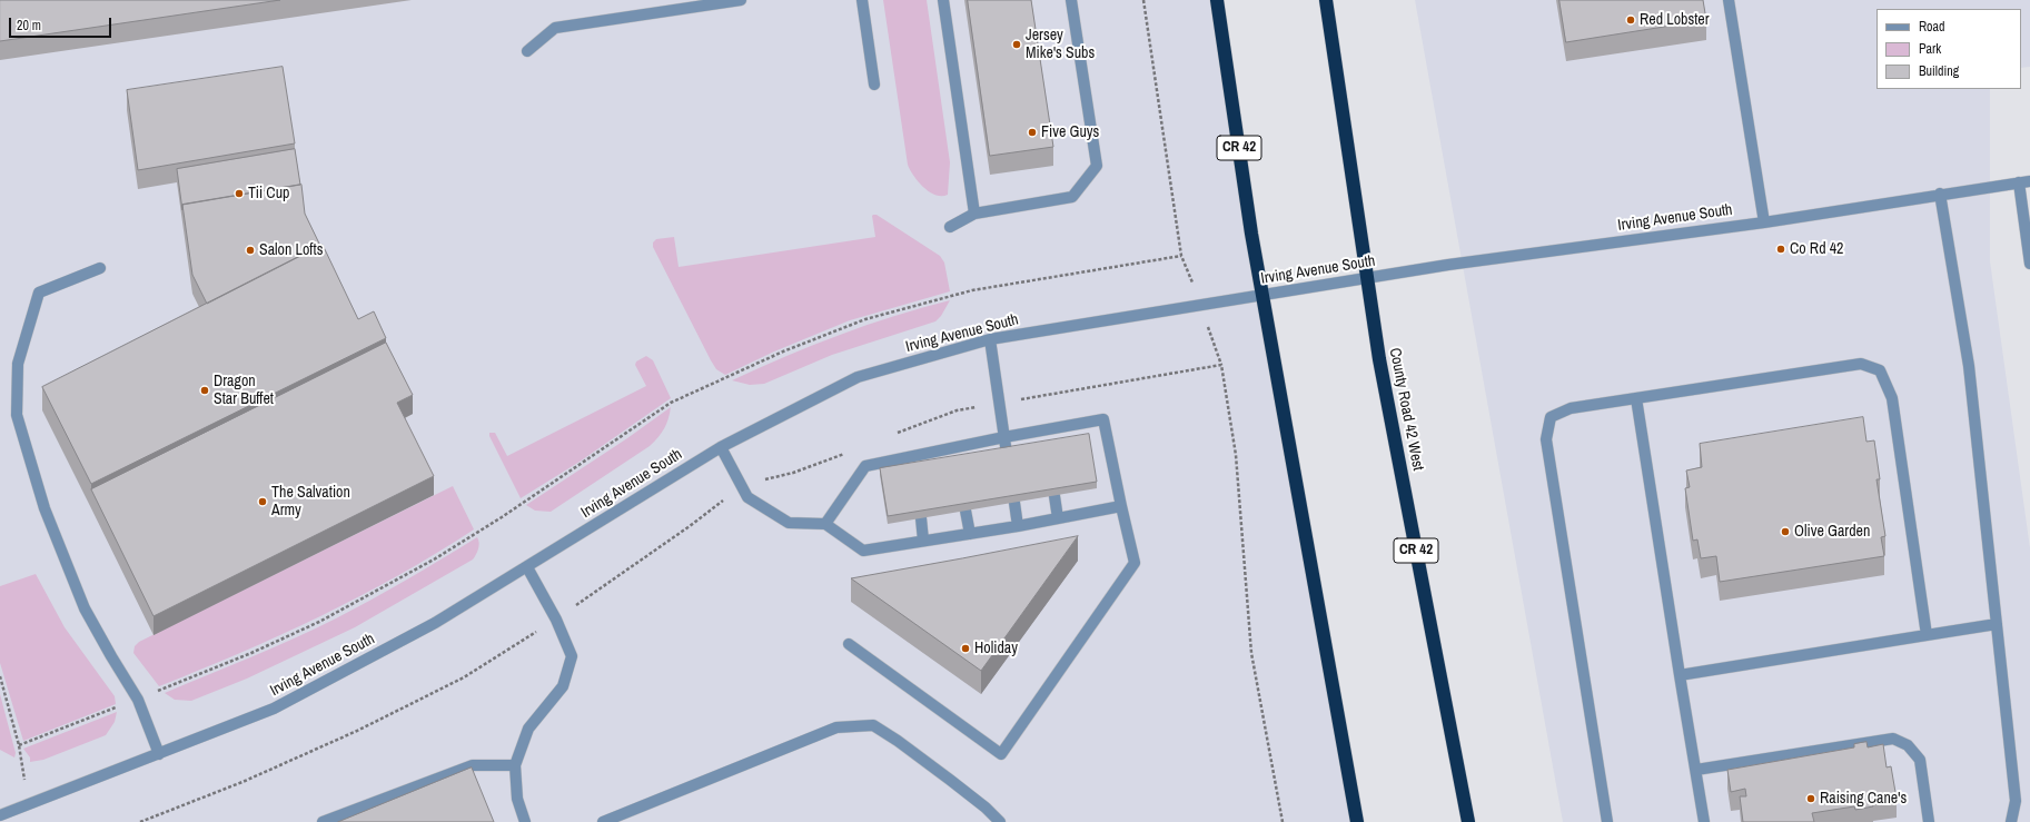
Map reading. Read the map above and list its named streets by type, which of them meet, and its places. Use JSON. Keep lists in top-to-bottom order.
{
  "streets": {
    "highway": ["CR 42", "County Road 42 West"],
    "street": ["Irving Avenue South"]
  },
  "crossings": [
    ["CR 42", "Irving Avenue South"],
    ["Irving Avenue South", "County Road 42 West"]
  ],
  "places": [
    "Red Lobster",
    "Jersey Mike's Subs",
    "Five Guys",
    "Tii Cup",
    "Co Rd 42",
    "Salon Lofts",
    "Dragon Star Buffet",
    "The Salvation Army",
    "Olive Garden",
    "Holiday",
    "Raising Cane's"
  ],
  "legend": ["Road", "Park", "Building"],
  "scale_bar": "20 m"
}
